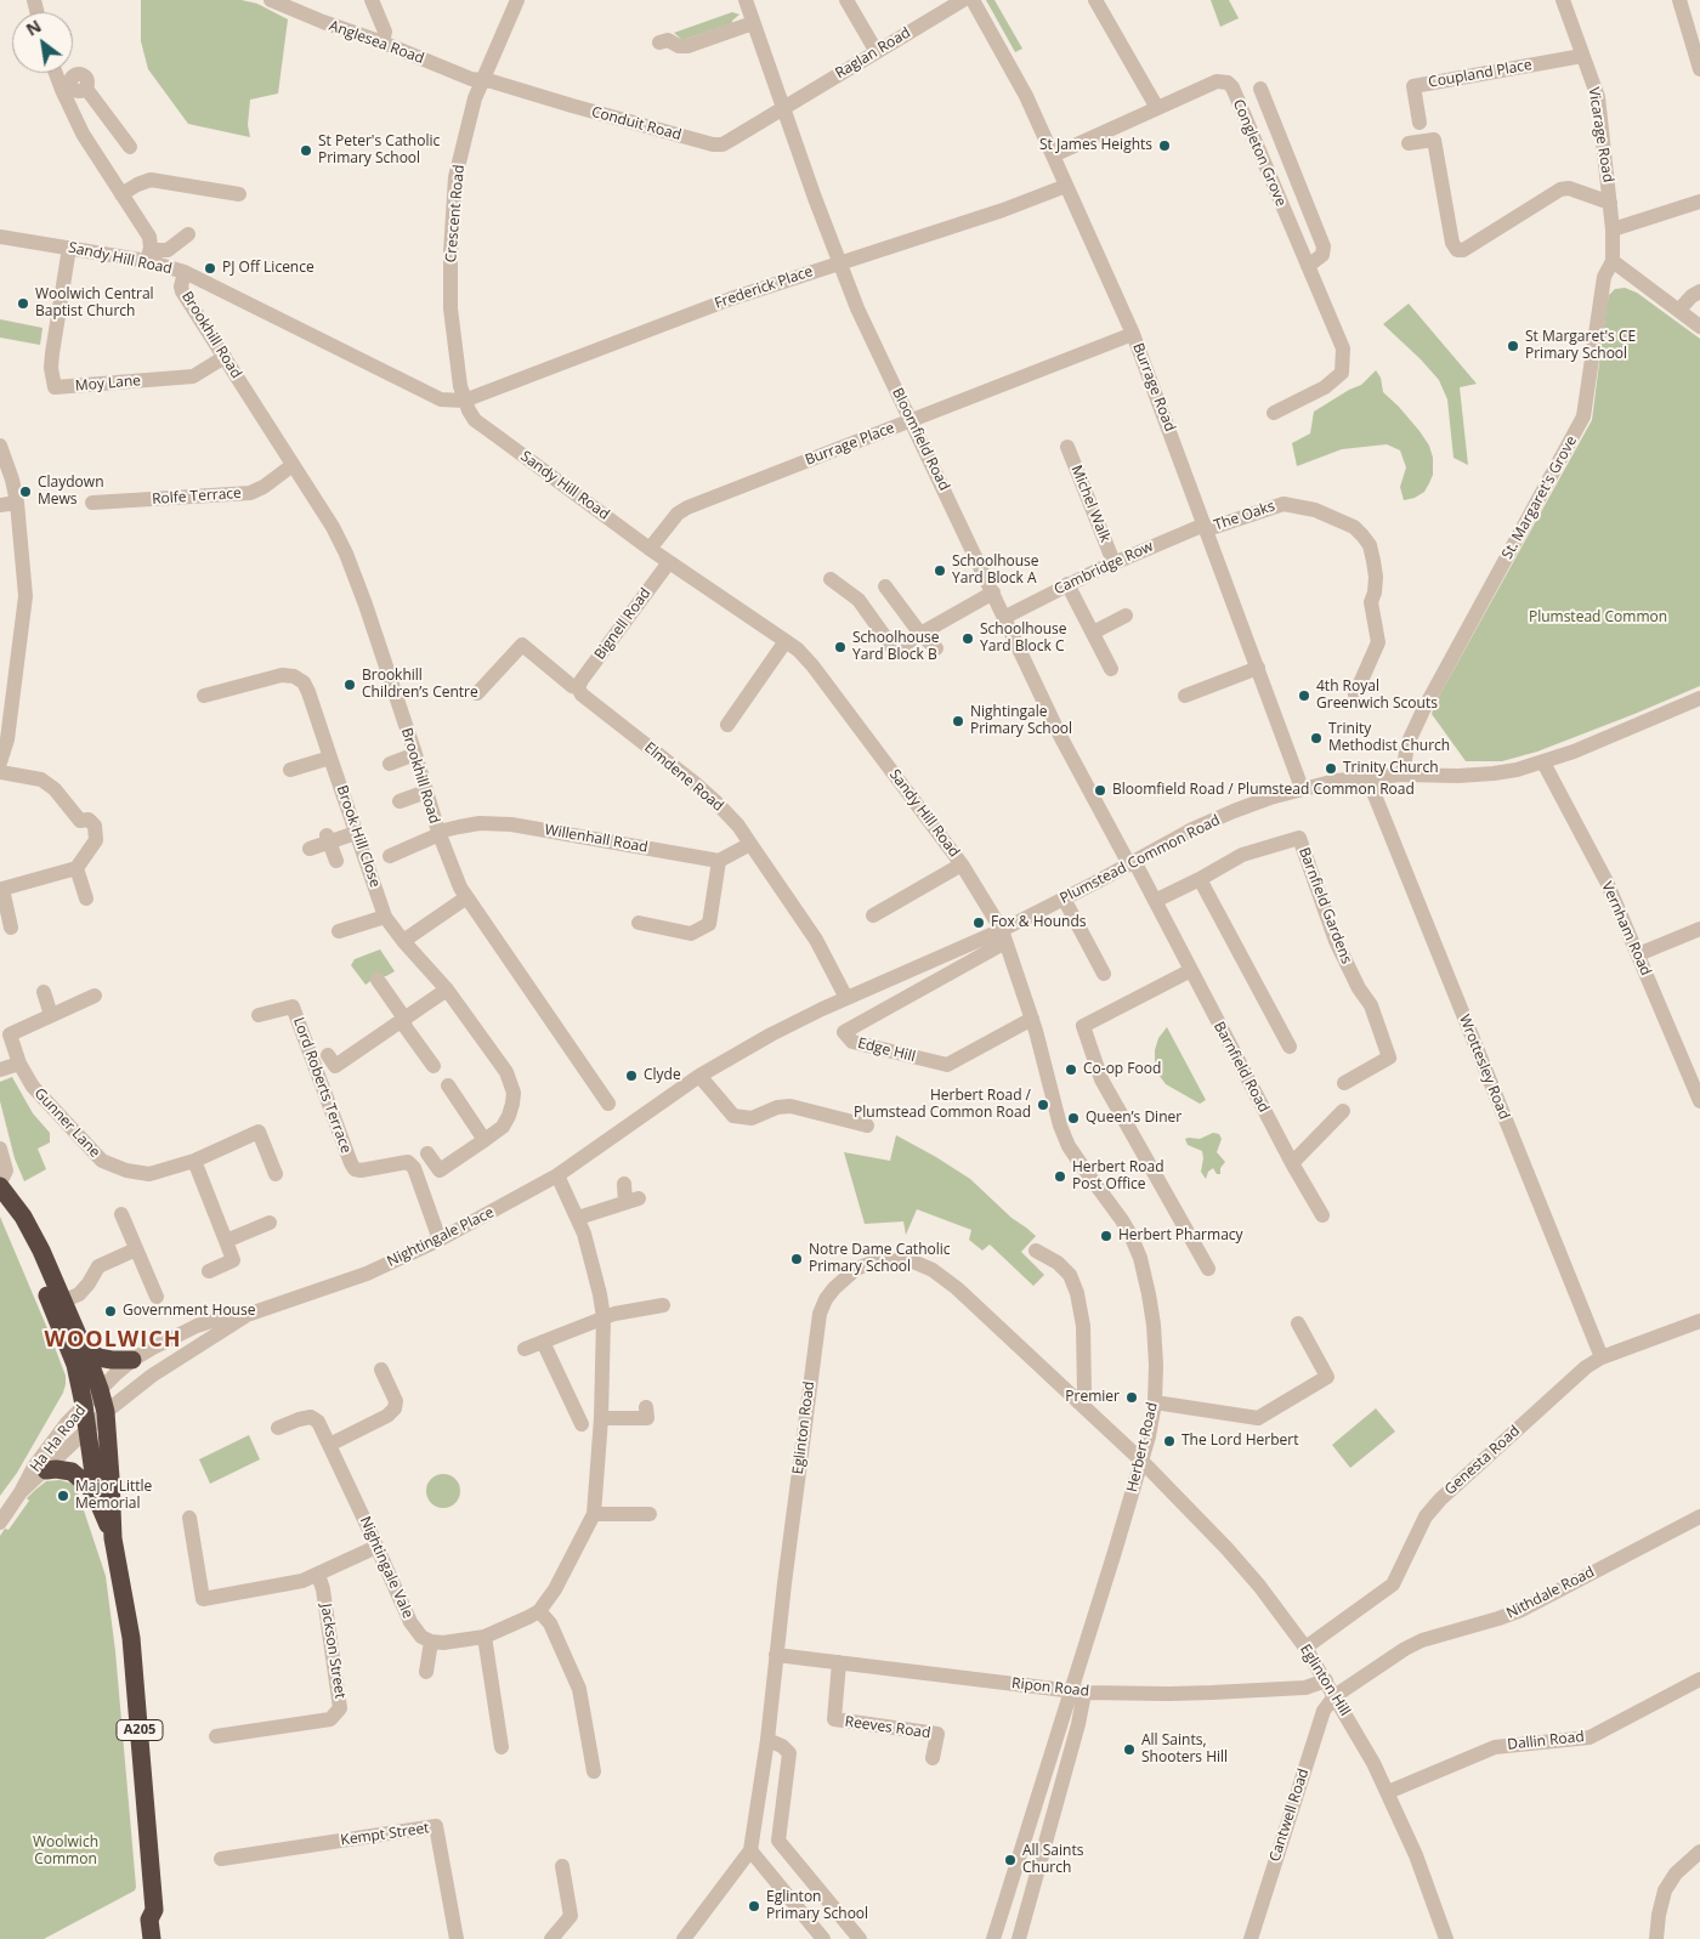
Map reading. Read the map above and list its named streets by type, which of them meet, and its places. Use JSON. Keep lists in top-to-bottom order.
{
  "streets": {
    "highway": ["A205"],
    "street": [
      "Anglesea Road",
      "Raglan Road",
      "Coupland Place",
      "Conduit Road",
      "Vicarage Road",
      "Congleton Grove",
      "Crescent Road",
      "Sandy Hill Road",
      "Frederick Place",
      "Brookhill Road",
      "Moy Lane",
      "Burrage Road",
      "Bloomfield Road",
      "Burrage Place",
      "Rolfe Terrace",
      "St. Margaret's Grove",
      "Michel Walk",
      "The Oaks",
      "Cambridge Row",
      "Bignell Road",
      "Elmdene Road",
      "Brook Hill Close",
      "Willenhall Road",
      "Plumstead Common Road",
      "Barnfield Gardens",
      "Vernham Road",
      "Edge Hill",
      "Barnfield Road",
      "Wrottesley Road",
      "Lord Roberts Terrace",
      "Gunner Lane",
      "Nightingale Place",
      "Eglinton Road",
      "Ha Ha Road",
      "Herbert Road",
      "Genesta Road",
      "Nightingale Vale",
      "Nithdale Road",
      "Jackson Street",
      "Eglinton Hill",
      "Ripon Road",
      "Reeves Road",
      "Dallin Road",
      "Cantwell Road",
      "Kempt Street"
    ]
  },
  "crossings": [
    ["Anglesea Road", "Conduit Road"],
    ["Anglesea Road", "Crescent Road"],
    ["Raglan Road", "Conduit Road"],
    ["Raglan Road", "Bloomfield Road"],
    ["Coupland Place", "Vicarage Road"],
    ["Conduit Road", "Crescent Road"],
    ["Conduit Road", "Bloomfield Road"],
    ["Vicarage Road", "St. Margaret's Grove"],
    ["Congleton Grove", "Burrage Road"],
    ["Crescent Road", "Sandy Hill Road"],
    ["Crescent Road", "Frederick Place"],
    ["Sandy Hill Road", "Frederick Place"],
    ["Sandy Hill Road", "Brookhill Road"],
    ["Sandy Hill Road", "Moy Lane"],
    ["Sandy Hill Road", "Burrage Place"],
    ["Sandy Hill Road", "Bignell Road"],
    ["Sandy Hill Road", "Plumstead Common Road"],
    ["Sandy Hill Road", "Edge Hill"],
    ["Sandy Hill Road", "Herbert Road"],
    ["Frederick Place", "Burrage Road"],
    ["Frederick Place", "Bloomfield Road"],
    ["Brookhill Road", "Moy Lane"],
    ["Brookhill Road", "Rolfe Terrace"],
    ["Brookhill Road", "Willenhall Road"],
    ["Burrage Road", "Burrage Place"],
    ["Burrage Road", "The Oaks"],
    ["Burrage Road", "Cambridge Row"],
    ["Burrage Road", "Plumstead Common Road"],
    ["Bloomfield Road", "Burrage Place"],
    ["Bloomfield Road", "Cambridge Row"],
    ["Bloomfield Road", "Plumstead Common Road"],
    ["Bloomfield Road", "Barnfield Road"],
    ["St. Margaret's Grove", "Plumstead Common Road"],
    ["Michel Walk", "Cambridge Row"],
    ["The Oaks", "Cambridge Row"],
    ["Bignell Road", "Elmdene Road"],
    ["Elmdene Road", "Plumstead Common Road"],
    ["Plumstead Common Road", "Vernham Road"],
    ["Plumstead Common Road", "Edge Hill"],
    ["Plumstead Common Road", "Barnfield Road"],
    ["Plumstead Common Road", "Wrottesley Road"],
    ["Plumstead Common Road", "Nightingale Place"],
    ["Plumstead Common Road", "Herbert Road"],
    ["Barnfield Gardens", "Barnfield Road"],
    ["Edge Hill", "Herbert Road"],
    ["Wrottesley Road", "Genesta Road"],
    ["Lord Roberts Terrace", "Nightingale Place"],
    ["Nightingale Place", "Ha Ha Road"],
    ["Nightingale Place", "A205"],
    ["Eglinton Road", "Herbert Road"],
    ["Eglinton Road", "Eglinton Hill"],
    ["Eglinton Road", "Ripon Road"],
    ["Ha Ha Road", "A205"],
    ["Herbert Road", "Eglinton Hill"],
    ["Herbert Road", "Ripon Road"],
    ["Genesta Road", "Eglinton Hill"],
    ["Nithdale Road", "Eglinton Hill"],
    ["Nithdale Road", "Cantwell Road"],
    ["Eglinton Hill", "Ripon Road"],
    ["Eglinton Hill", "Dallin Road"],
    ["Eglinton Hill", "Cantwell Road"],
    ["Ripon Road", "Reeves Road"]
  ],
  "districts": ["WOOLWICH"],
  "parks": ["Plumstead Common", "Woolwich Common"],
  "places": [
    "St James Heights",
    "St Peter's Catholic Primary School",
    "PJ Off Licence",
    "Woolwich Central Baptist Church",
    "St Margaret's CE Primary School",
    "Claydown Mews",
    "Schoolhouse Yard Block A",
    "Schoolhouse Yard Block C",
    "Schoolhouse Yard Block B",
    "Brookhill Children’s Centre",
    "4th Royal Greenwich Scouts",
    "Nightingale Primary School",
    "Trinity Methodist Church",
    "Trinity Church",
    "Bloomfield Road / Plumstead Common Road",
    "Fox & Hounds",
    "Co-op Food",
    "Clyde",
    "Herbert Road / Plumstead Common Road",
    "Queen’s Diner",
    "Herbert Road Post Office",
    "Herbert Pharmacy",
    "Notre Dame Catholic Primary School",
    "Government House",
    "Premier",
    "The Lord Herbert",
    "Major Little Memorial",
    "All Saints, Shooters Hill",
    "All Saints Church",
    "Eglinton Primary School"
  ],
  "north": "top left"
}
